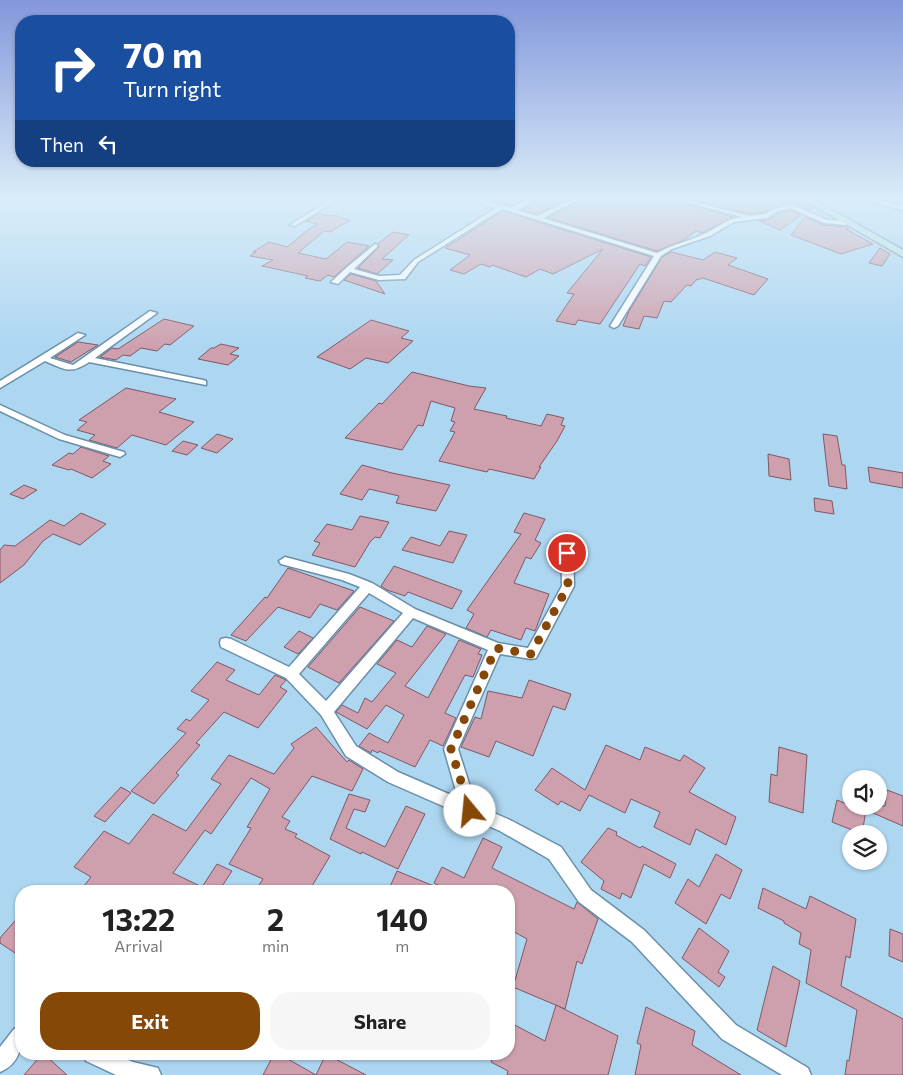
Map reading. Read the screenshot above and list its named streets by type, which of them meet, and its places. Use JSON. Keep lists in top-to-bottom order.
{
  "page": {
    "turn": ["70 m", "Turn right"],
    "then": "Then",
    "eta": [
      "13:22",
      "Arrival",
      "2",
      "min",
      "140",
      "m"
    ],
    "buttons": ["Exit", "Share"]
  }
}
